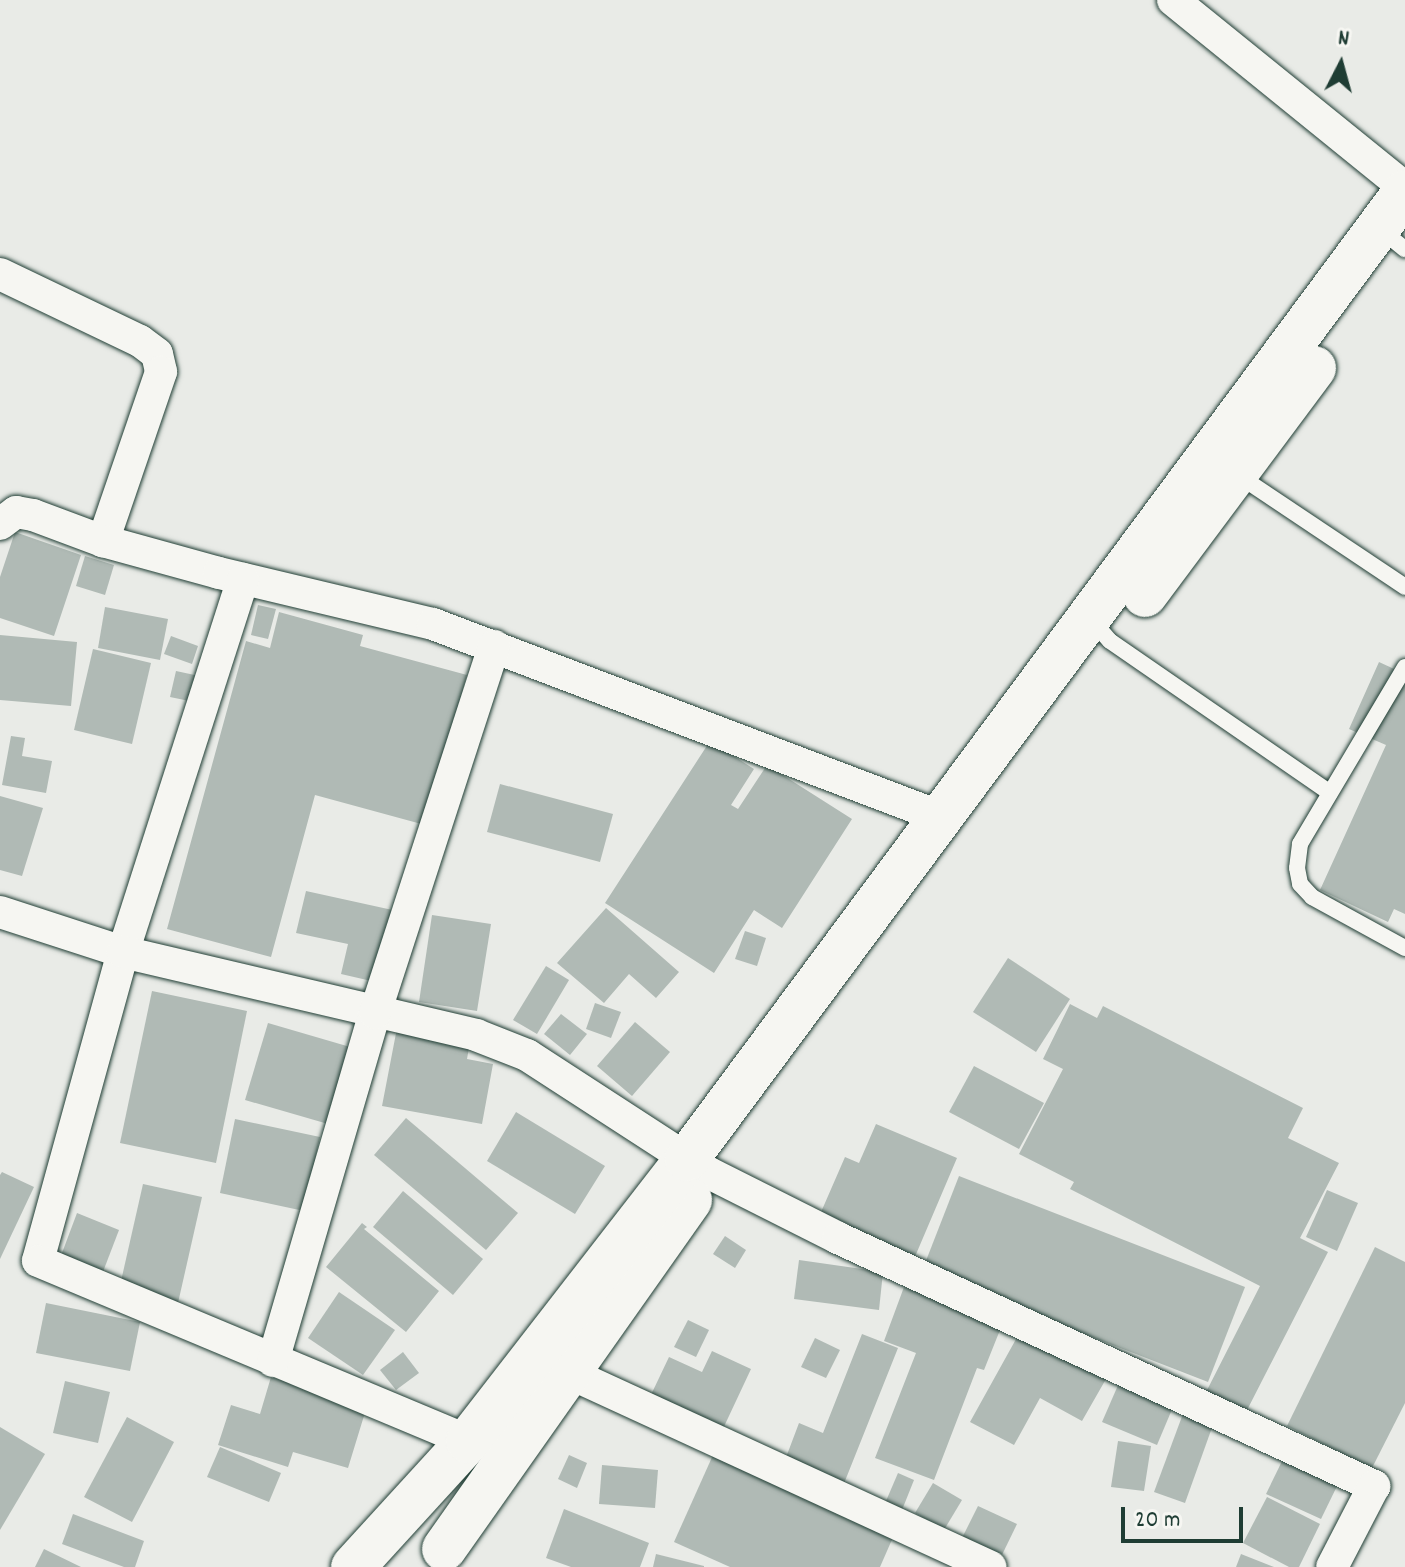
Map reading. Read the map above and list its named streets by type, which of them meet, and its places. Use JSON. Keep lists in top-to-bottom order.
{
  "scale_bar": "20 m",
  "north": "top"
}
